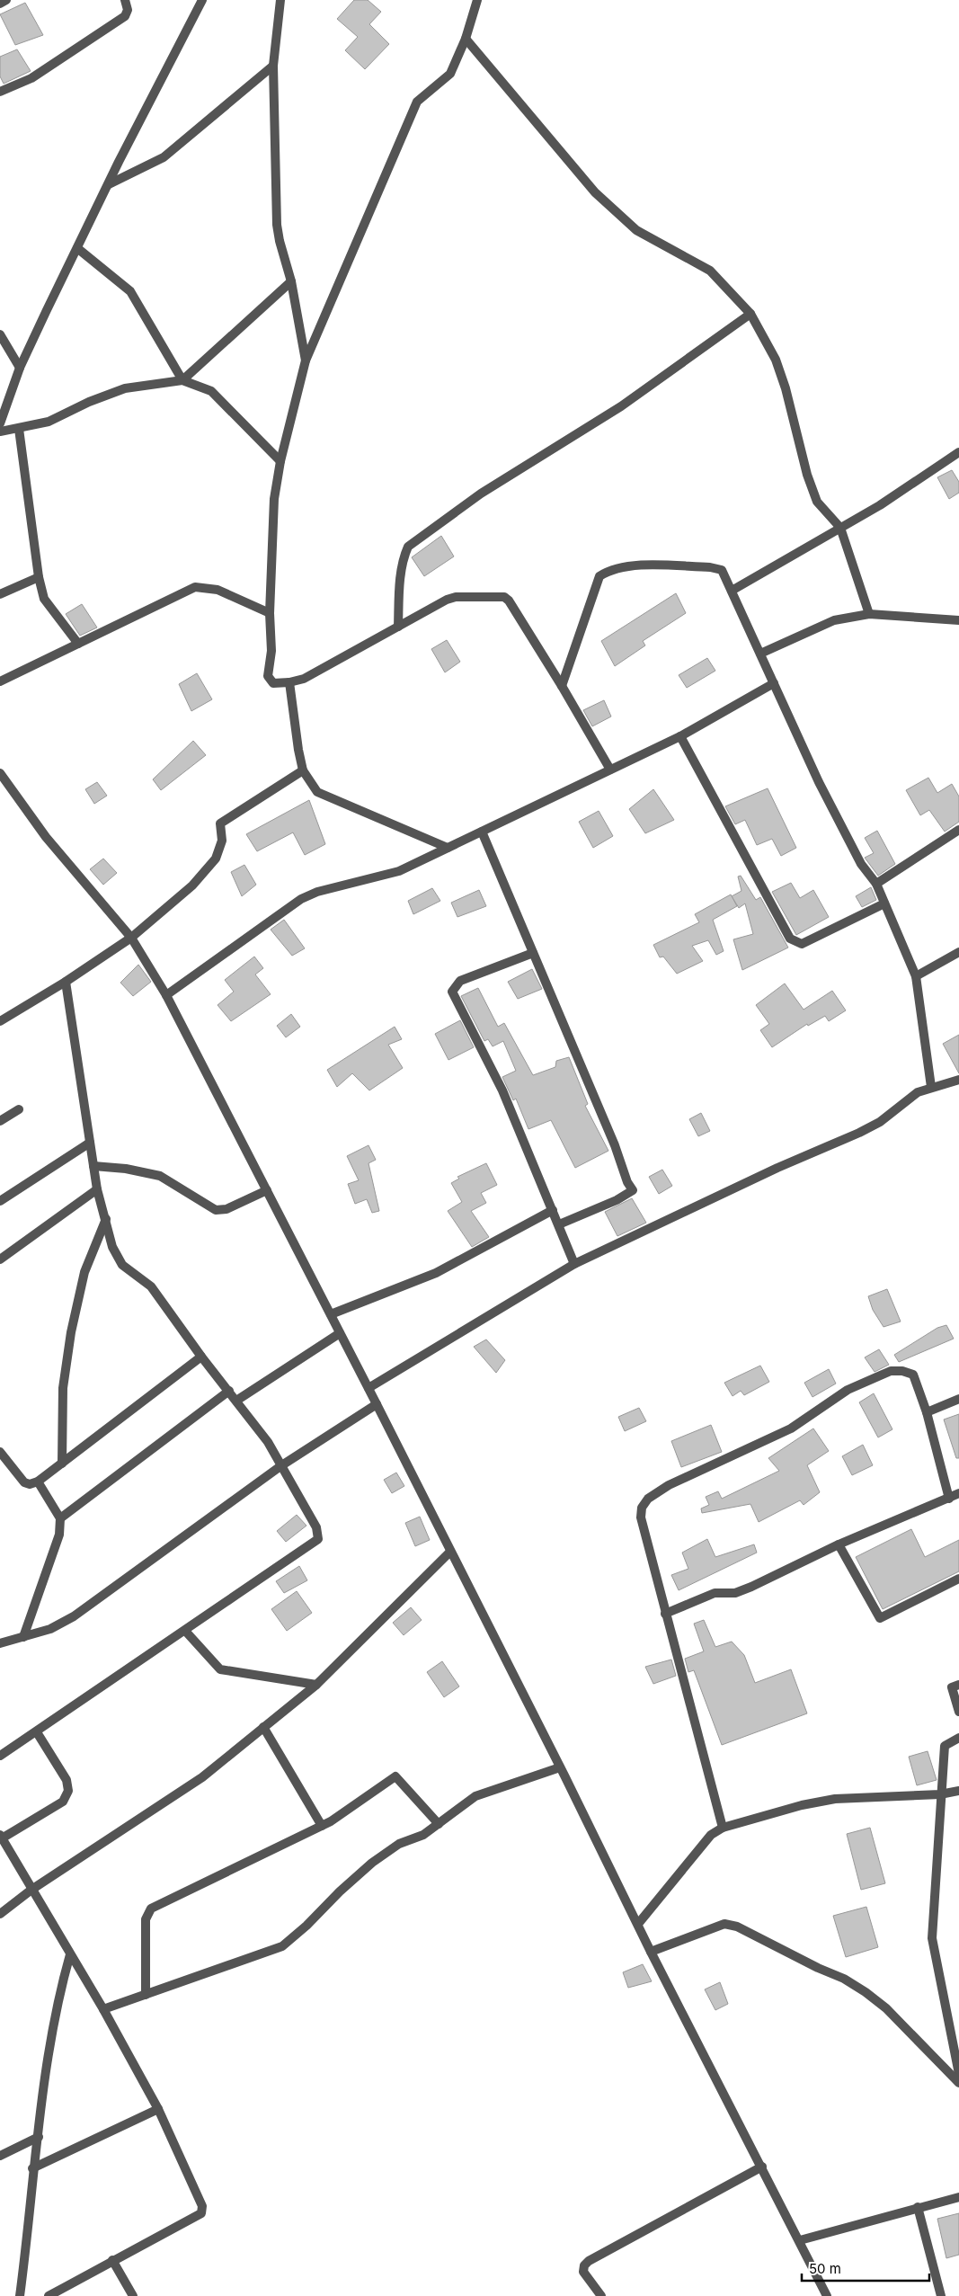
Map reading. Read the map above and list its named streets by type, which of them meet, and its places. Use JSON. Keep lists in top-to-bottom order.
{
  "scale_bar": "50 m"
}
